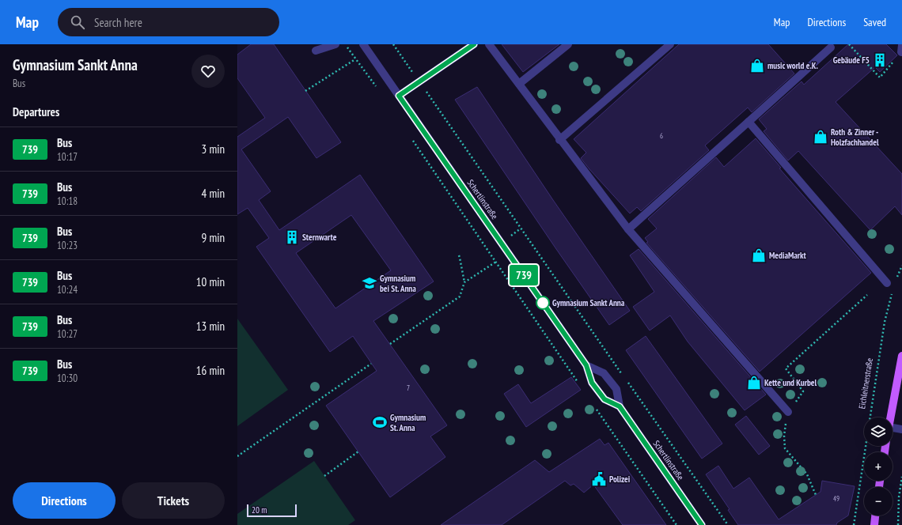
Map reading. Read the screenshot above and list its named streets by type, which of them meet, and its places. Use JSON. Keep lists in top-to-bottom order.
{
  "streets": {
    "street": ["Schertlinstraße"],
    "path": ["Eichleitnerstraße"]
  },
  "places": {
    "building": ["Gebäude F5", "Sternwarte"],
    "shop": [
      "music world e.K.",
      "Roth & Zinner - Holzfachhandel",
      "MediaMarkt",
      "Kette und Kurbel"
    ],
    "school or university": ["Gymnasium bei St. Anna"],
    "other": ["Gymnasium Sankt Anna"],
    "sports": ["Gymnasium St. Anna"],
    "public building": ["Polizei"]
  },
  "lines": ["bus line 739"],
  "house_numbers": ["6", "7", "49"],
  "scale_bar": "20 m",
  "page": {
    "header": "Map",
    "search": "Search here",
    "nav": ["Map", "Directions", "Saved"],
    "heading": [
      ["Gymnasium Sankt Anna", "Bus"],
      "Departures"
    ],
    "on_map": "739",
    "list": [
      {
        "mark": "739",
        "name": "Bus",
        "note": "10:17",
        "value": "3 min"
      },
      {
        "mark": "739",
        "name": "Bus",
        "note": "10:18",
        "value": "4 min"
      },
      {
        "mark": "739",
        "name": "Bus",
        "note": "10:23",
        "value": "9 min"
      },
      {
        "mark": "739",
        "name": "Bus",
        "note": "10:24",
        "value": "10 min"
      },
      {
        "mark": "739",
        "name": "Bus",
        "note": "10:27",
        "value": "13 min"
      },
      {
        "mark": "739",
        "name": "Bus",
        "note": "10:30",
        "value": "16 min"
      }
    ],
    "map_buttons": ["+", "−"],
    "buttons": ["Directions", "Tickets"],
    "scale": "20 m"
  }
}
